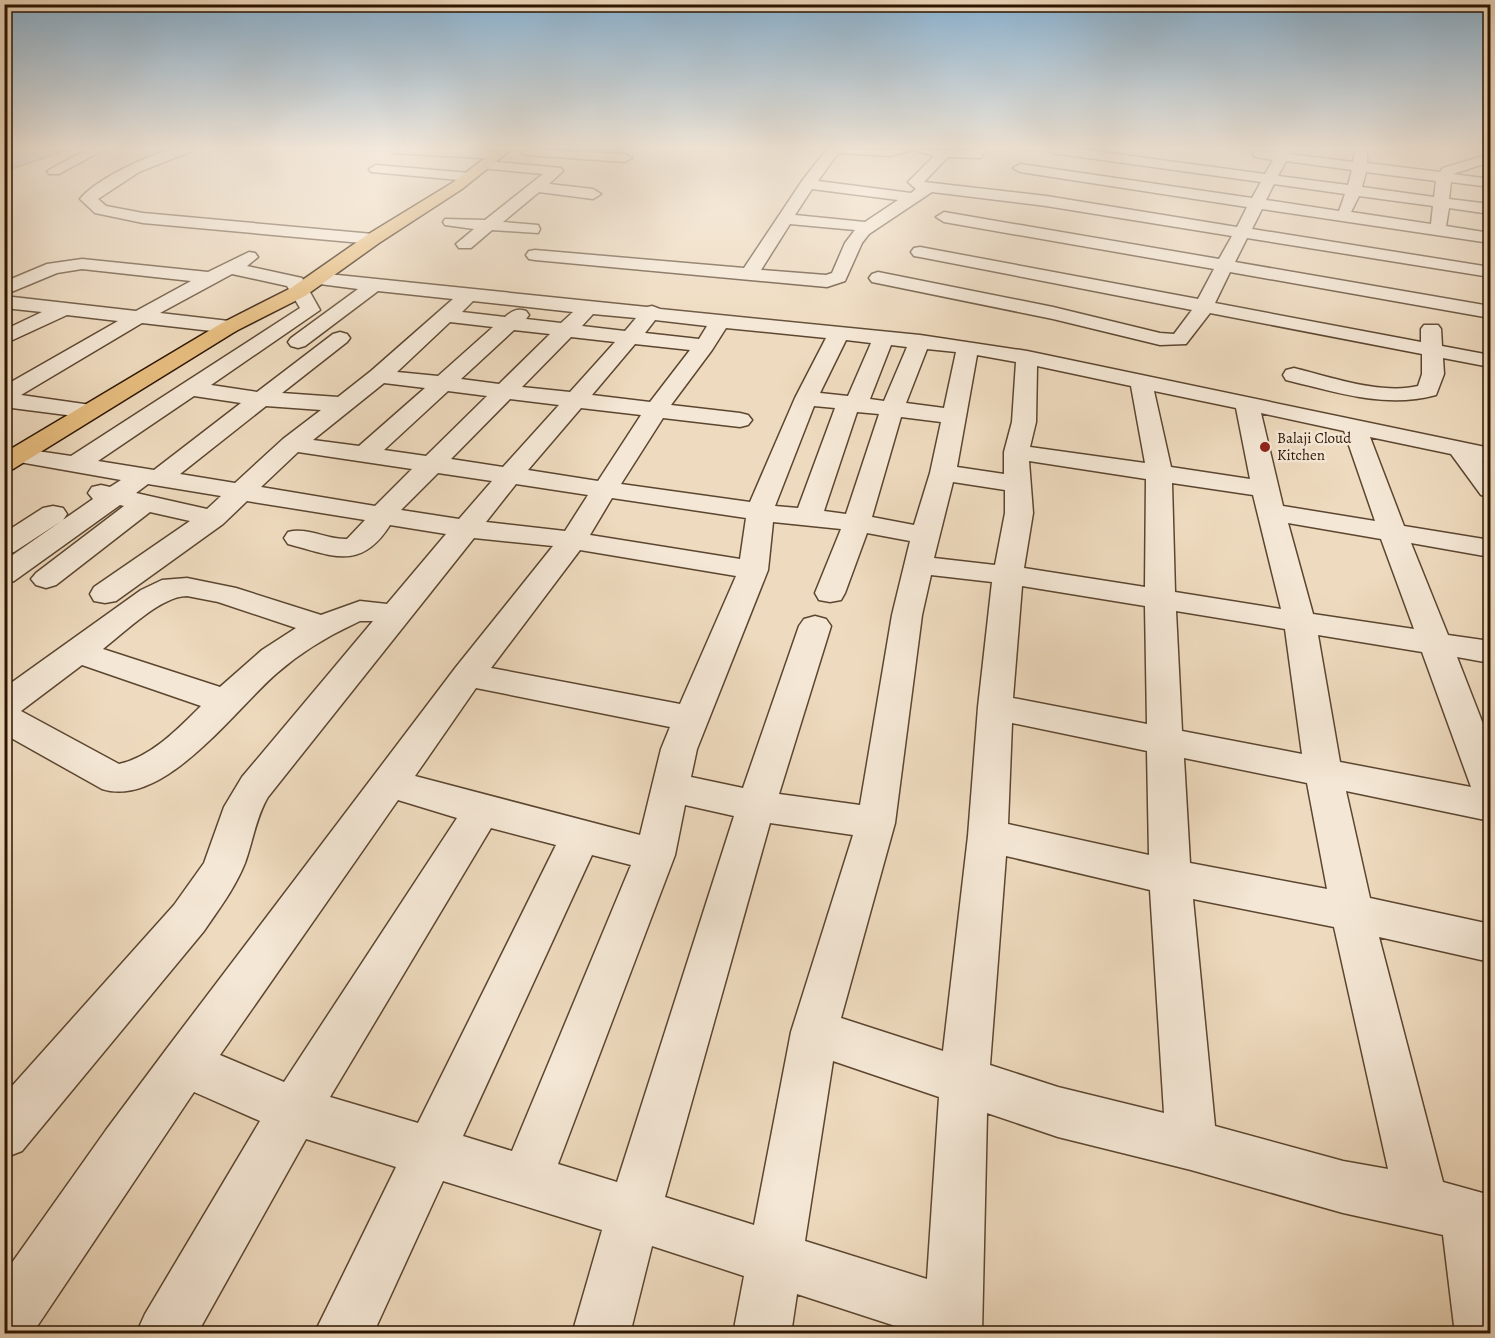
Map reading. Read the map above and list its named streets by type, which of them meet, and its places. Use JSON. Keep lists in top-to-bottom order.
{
  "places": ["Balaji Cloud Kitchen"]
}
